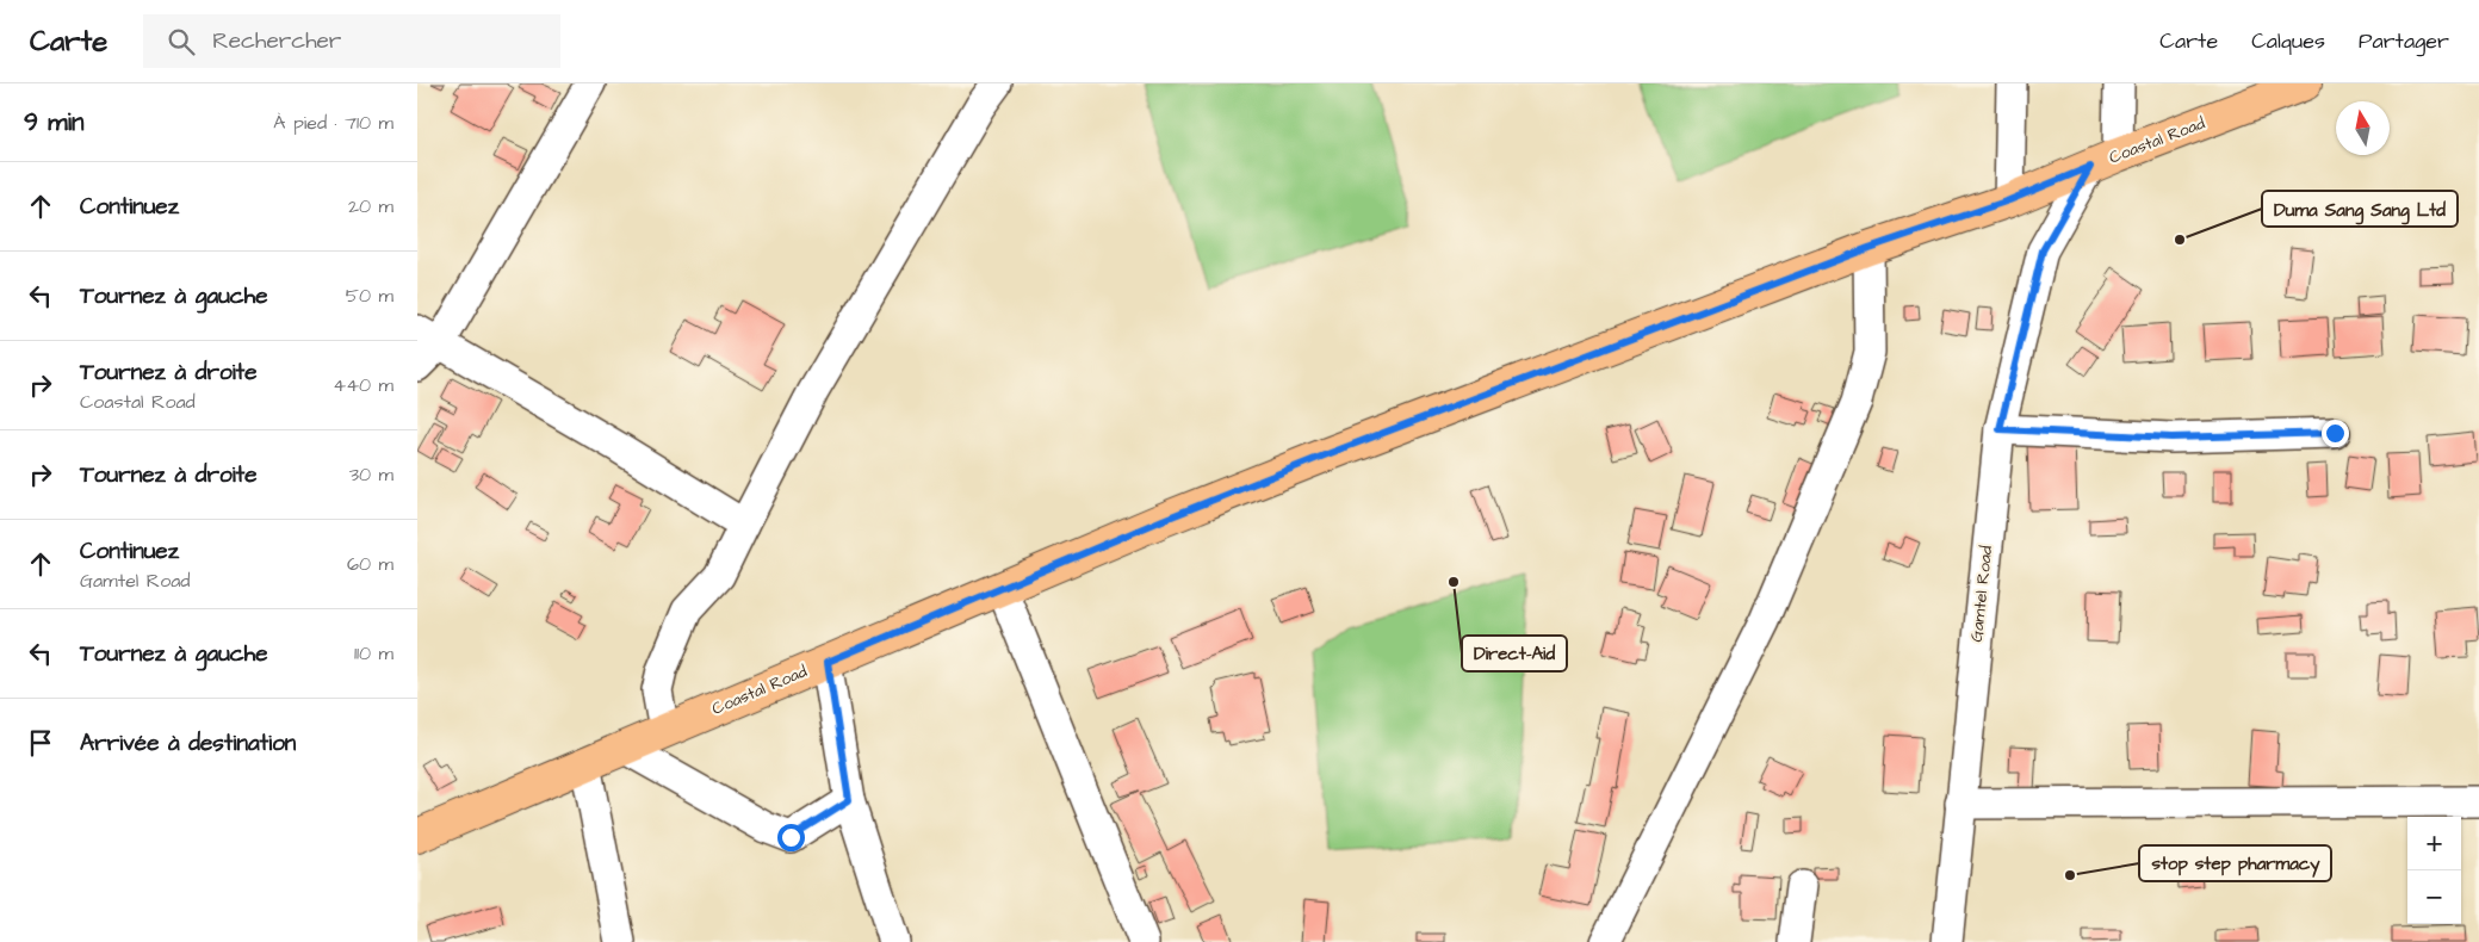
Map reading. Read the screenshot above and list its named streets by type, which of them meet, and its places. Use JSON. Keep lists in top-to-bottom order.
{
  "streets": {
    "main road": ["Coastal Road"],
    "street": ["Gamtel Road"]
  },
  "crossings": [
    ["Coastal Road", "Gamtel Road"]
  ],
  "places": ["Duma Sang Sang Ltd", "Direct-Aid", "stop step pharmacy"],
  "north": "top",
  "page": {
    "header": "Carte",
    "search": "Rechercher",
    "nav": ["Carte", "Calques", "Partager"],
    "heading": ["9 min", "À pied · 710 m"],
    "list": [
      ["Continuez", "20 m"],
      ["Tournez à gauche", "50 m"],
      ["Tournez à droite", "Coastal Road", "440 m"],
      ["Tournez à droite", "30 m"],
      ["Continuez", "Gamtel Road", "60 m"],
      ["Tournez à gauche", "110 m"],
      "Arrivée à destination"
    ],
    "map_buttons": ["+", "−"]
  }
}
